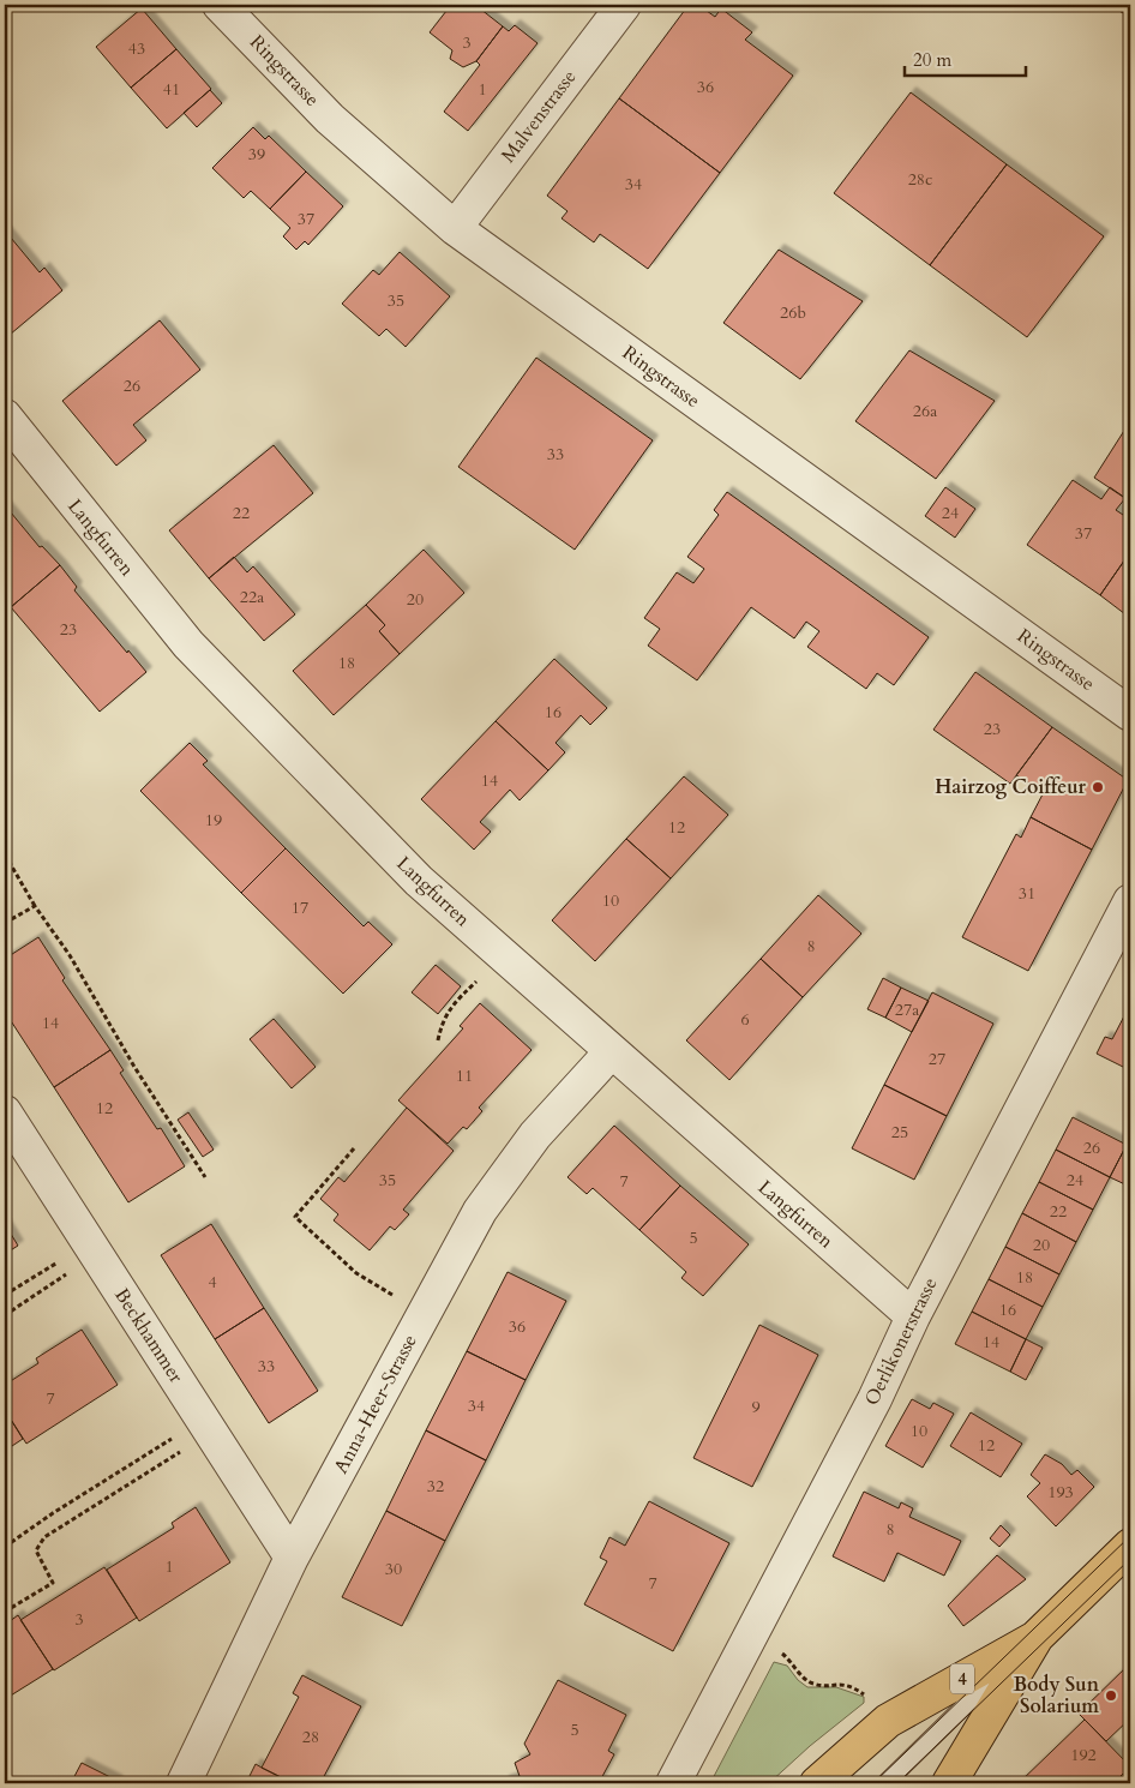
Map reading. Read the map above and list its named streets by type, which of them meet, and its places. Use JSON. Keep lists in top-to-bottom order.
{
  "streets": {
    "main road": ["4"],
    "street": [
      "Ringstrasse",
      "Malvenstrasse",
      "Langfurren",
      "Beckhammer",
      "Oerlikonerstrasse",
      "Anna-Heer-Strasse"
    ]
  },
  "crossings": [
    ["Ringstrasse", "Malvenstrasse"],
    ["Langfurren", "Oerlikonerstrasse"],
    ["Langfurren", "Anna-Heer-Strasse"],
    ["Beckhammer", "Anna-Heer-Strasse"]
  ],
  "places": ["Hairzog Coiffeur", "Body Sun Solarium"],
  "house_numbers": [
    "3",
    "43",
    "36",
    "41",
    "1",
    "39",
    "28c",
    "34",
    "37",
    "35",
    "26b",
    "26",
    "26a",
    "33",
    "22",
    "24",
    "37",
    "22a",
    "20",
    "23",
    "18",
    "16",
    "23",
    "14",
    "19",
    "12",
    "31",
    "10",
    "17",
    "8",
    "27a",
    "6",
    "14",
    "27",
    "11",
    "12",
    "25",
    "26",
    "35",
    "24",
    "7",
    "22",
    "5",
    "20",
    "18",
    "4",
    "16",
    "36",
    "14",
    "33",
    "7",
    "34",
    "9",
    "10",
    "12",
    "32",
    "193",
    "8",
    "1",
    "30",
    "7",
    "3",
    "5",
    "28",
    "192"
  ],
  "scale_bar": "20 m"
}
